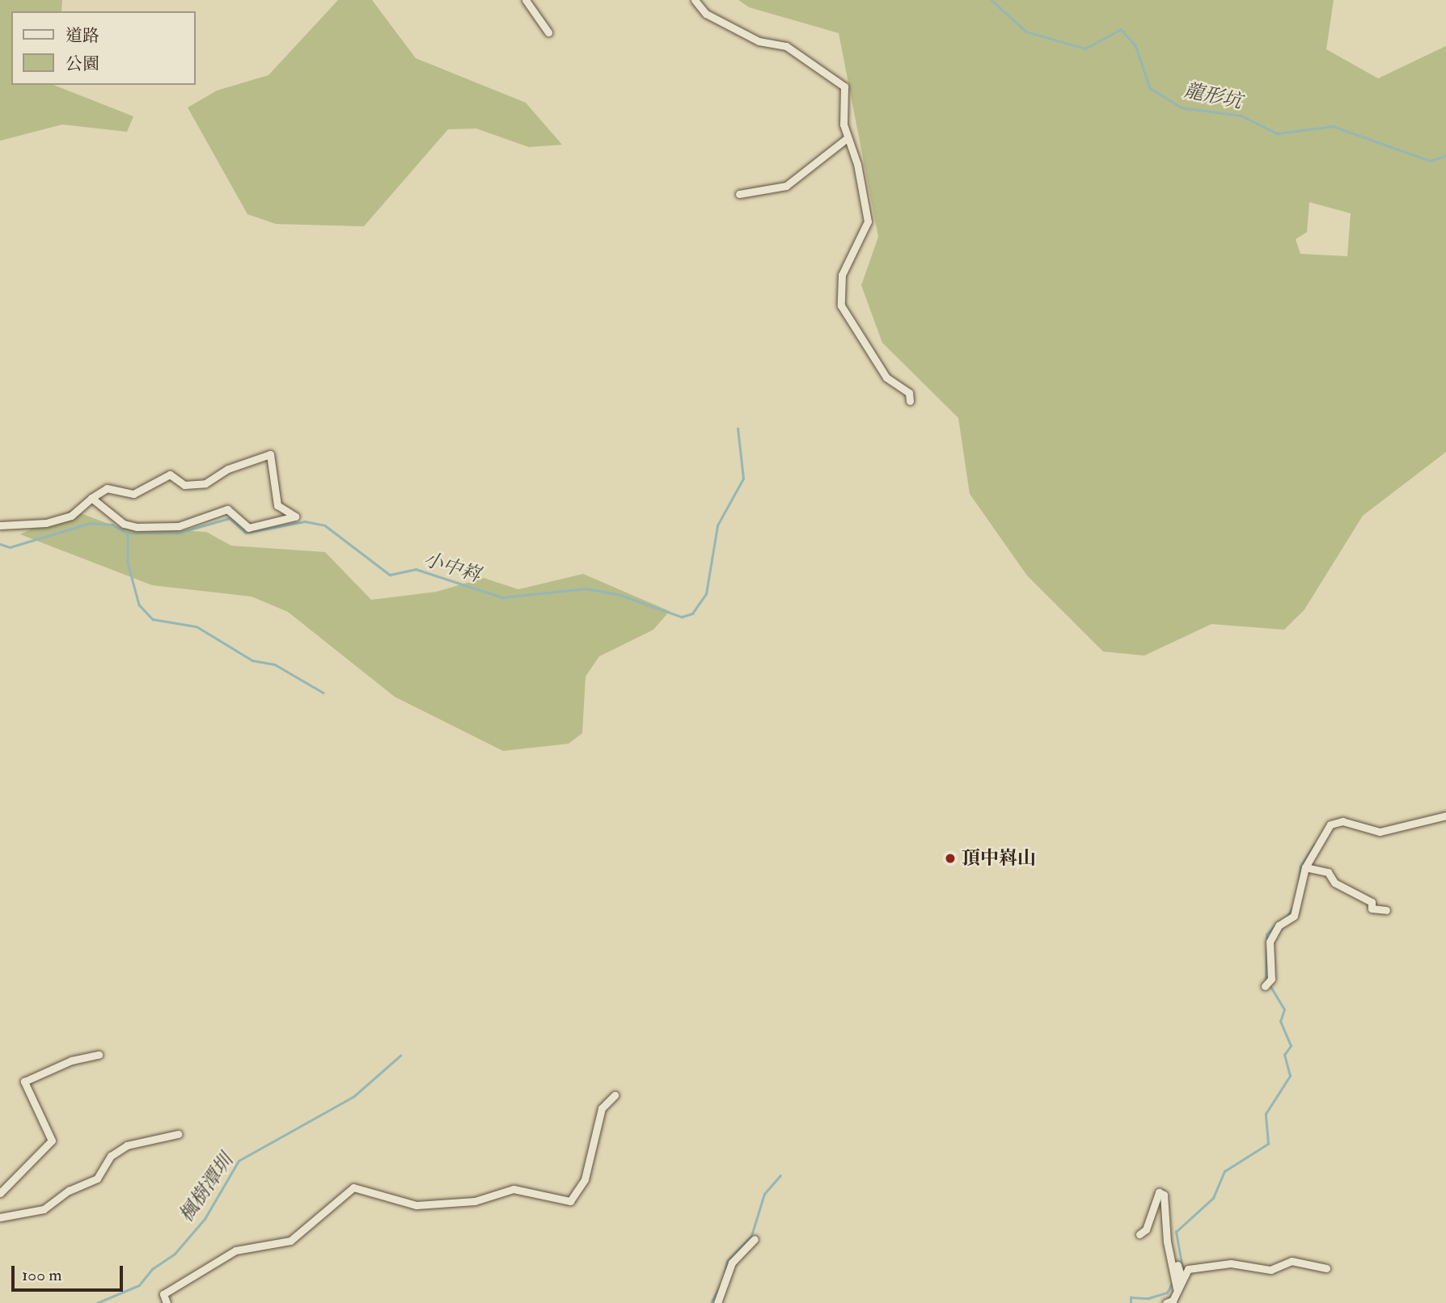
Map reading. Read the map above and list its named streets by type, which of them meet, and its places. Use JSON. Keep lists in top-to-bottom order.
{
  "water": ["龍形坑", "小中嵙", "楓樹潭圳"],
  "places": ["頂中嵙山"],
  "legend": ["道路", "公園"],
  "scale_bar": "100 m"
}
